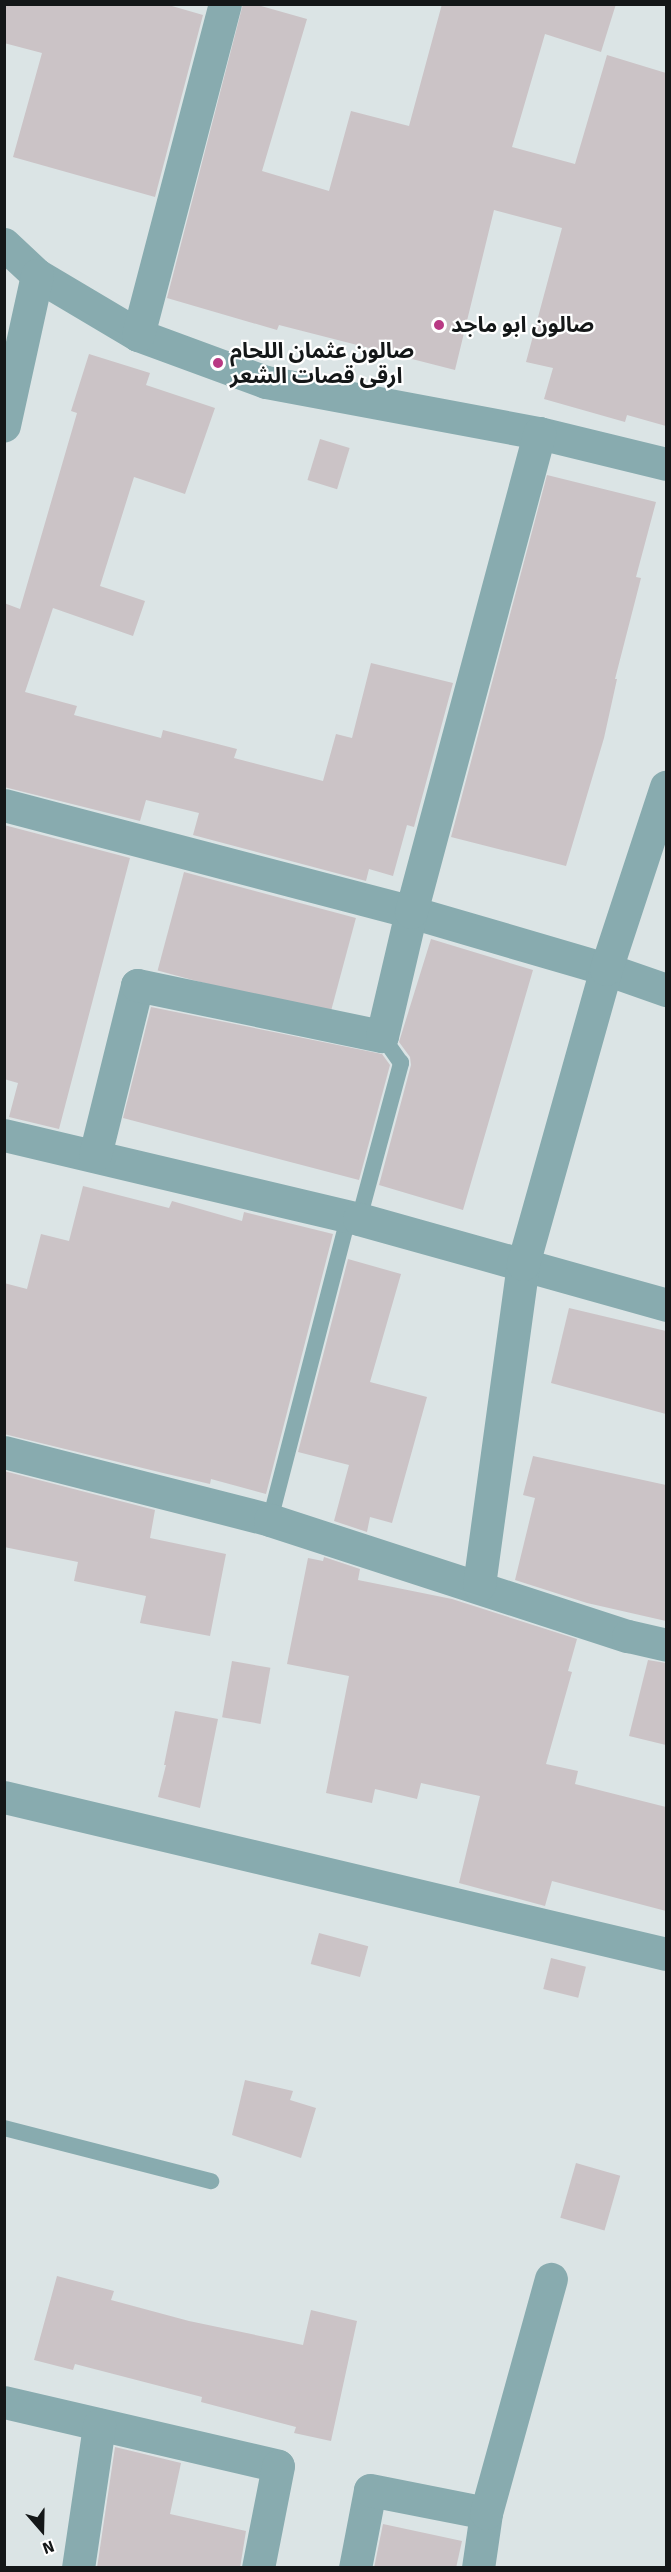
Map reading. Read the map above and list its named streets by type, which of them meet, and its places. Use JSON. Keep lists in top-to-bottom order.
{
  "places": ["صالون ابو ماجد", "صالون عثمان اللحام ارقى قصات الشعر"],
  "north": "bottom"
}
